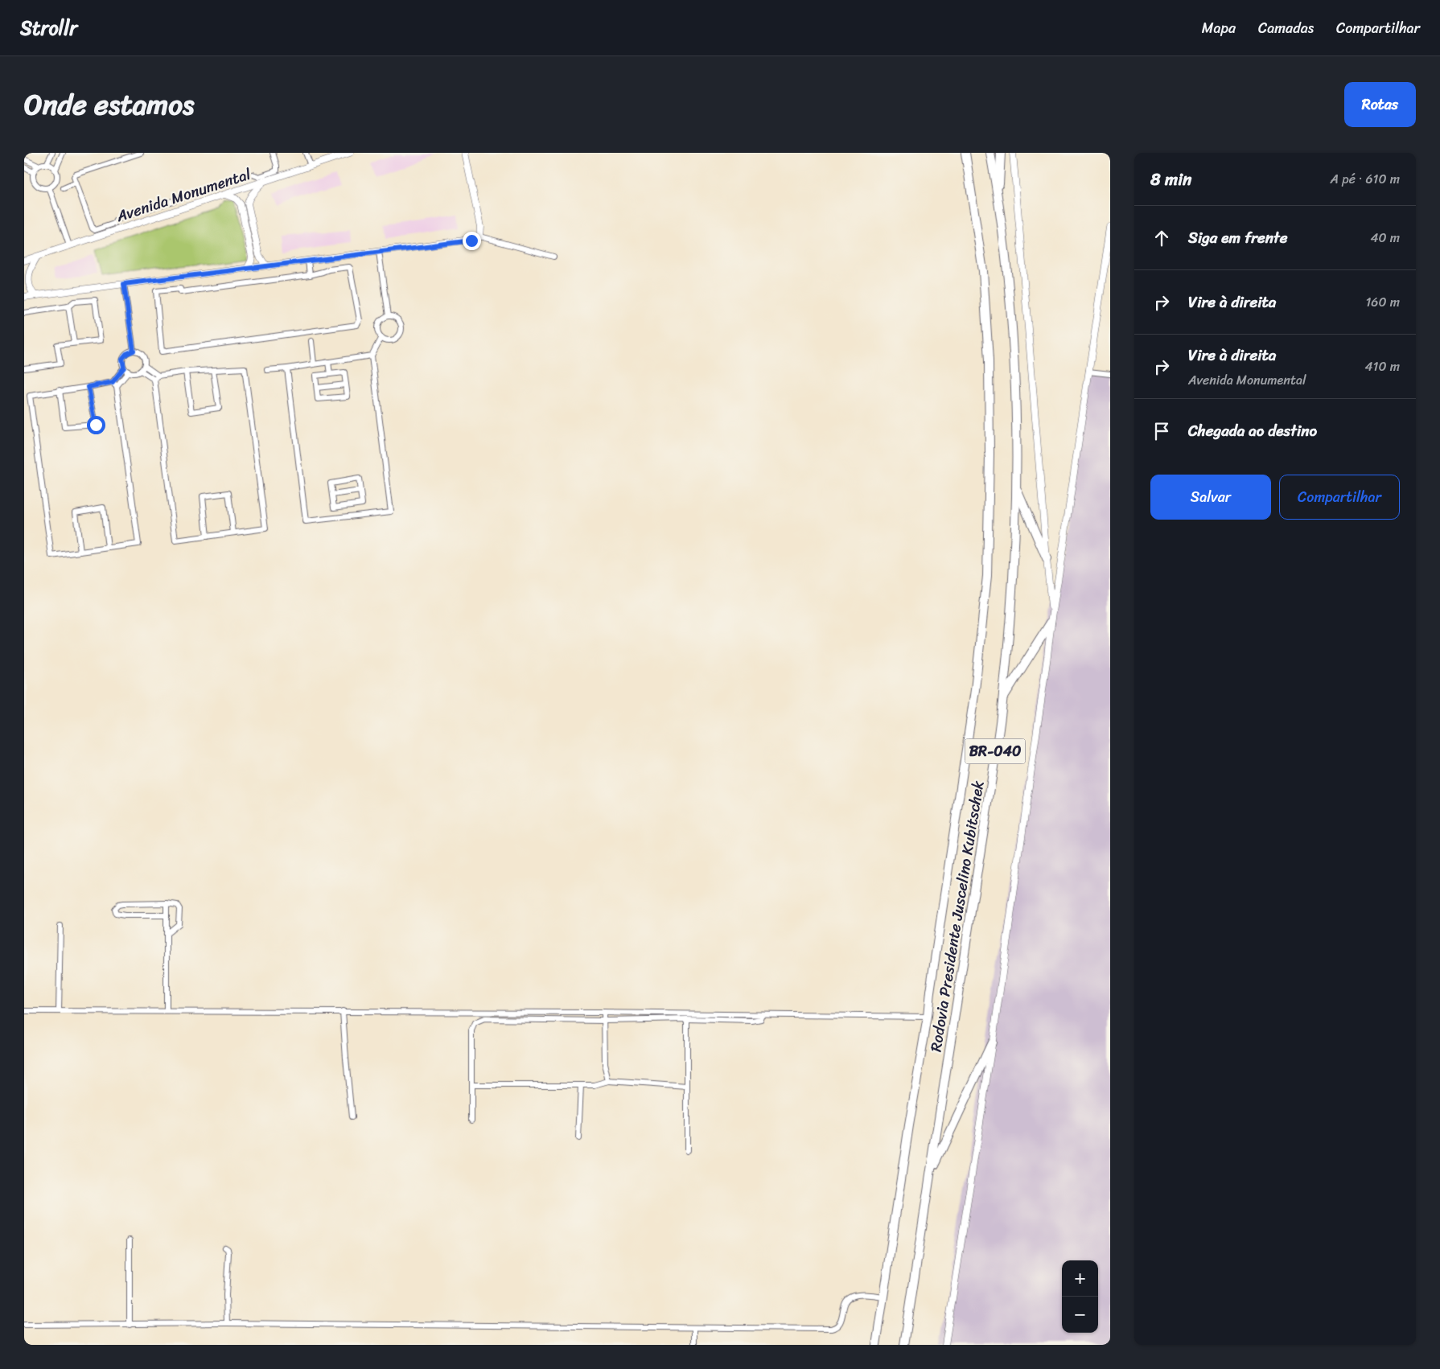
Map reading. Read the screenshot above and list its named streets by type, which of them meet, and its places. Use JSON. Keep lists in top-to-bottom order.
{
  "streets": {
    "highway": ["BR-040", "Rodovia Presidente Juscelino Kubitschek"],
    "street": ["Avenida Monumental"]
  },
  "page": {
    "header": "Strollr",
    "nav": ["Mapa", "Camadas", "Compartilhar"],
    "title": "Onde estamos",
    "buttons": [
      "Rotas",
      ["Salvar", "Compartilhar"]
    ],
    "heading": ["8 min", "A pé · 610 m"],
    "list": [
      ["Siga em frente", "40 m"],
      ["Vire à direita", "160 m"],
      ["Vire à direita", "Avenida Monumental", "410 m"],
      "Chegada ao destino"
    ],
    "map_buttons": ["+", "−"]
  }
}
